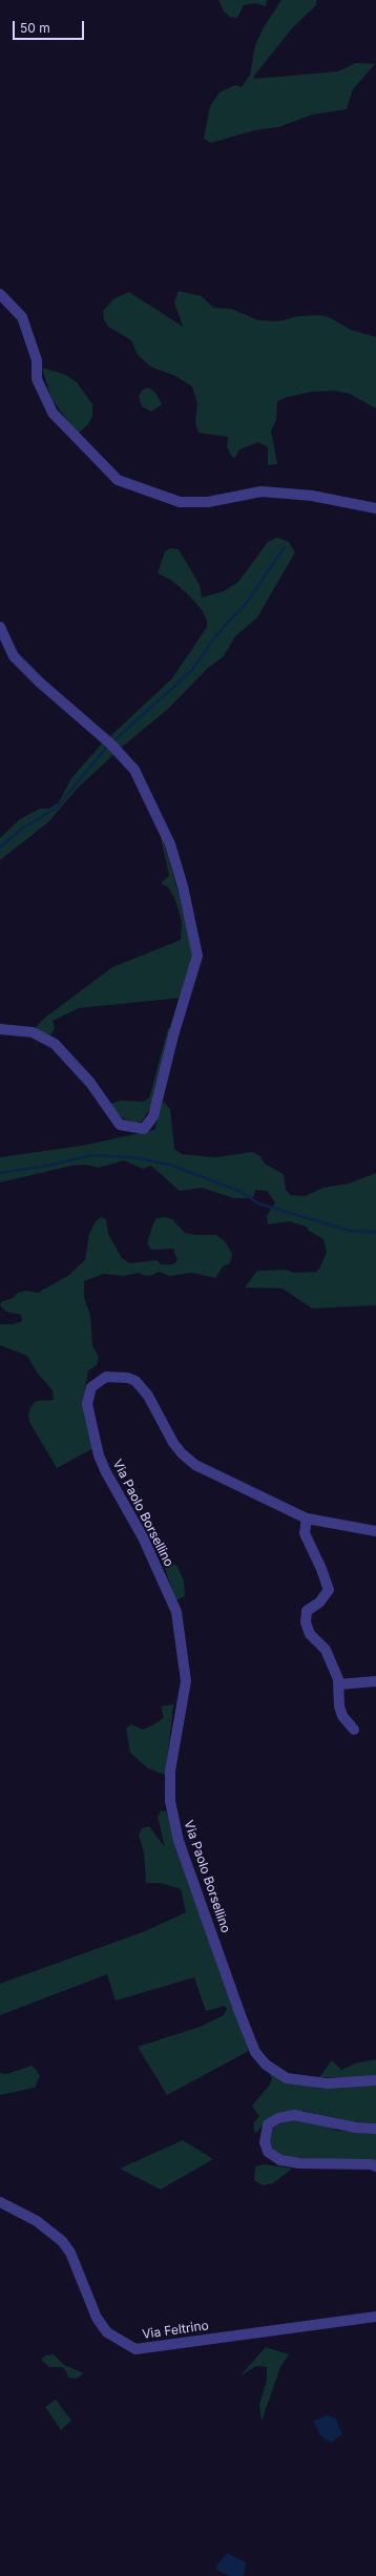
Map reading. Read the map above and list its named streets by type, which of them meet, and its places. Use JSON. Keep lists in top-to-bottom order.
{
  "streets": {
    "street": ["Via Paolo Borsellino", "Via Feltrino"]
  },
  "scale_bar": "50 m"
}
